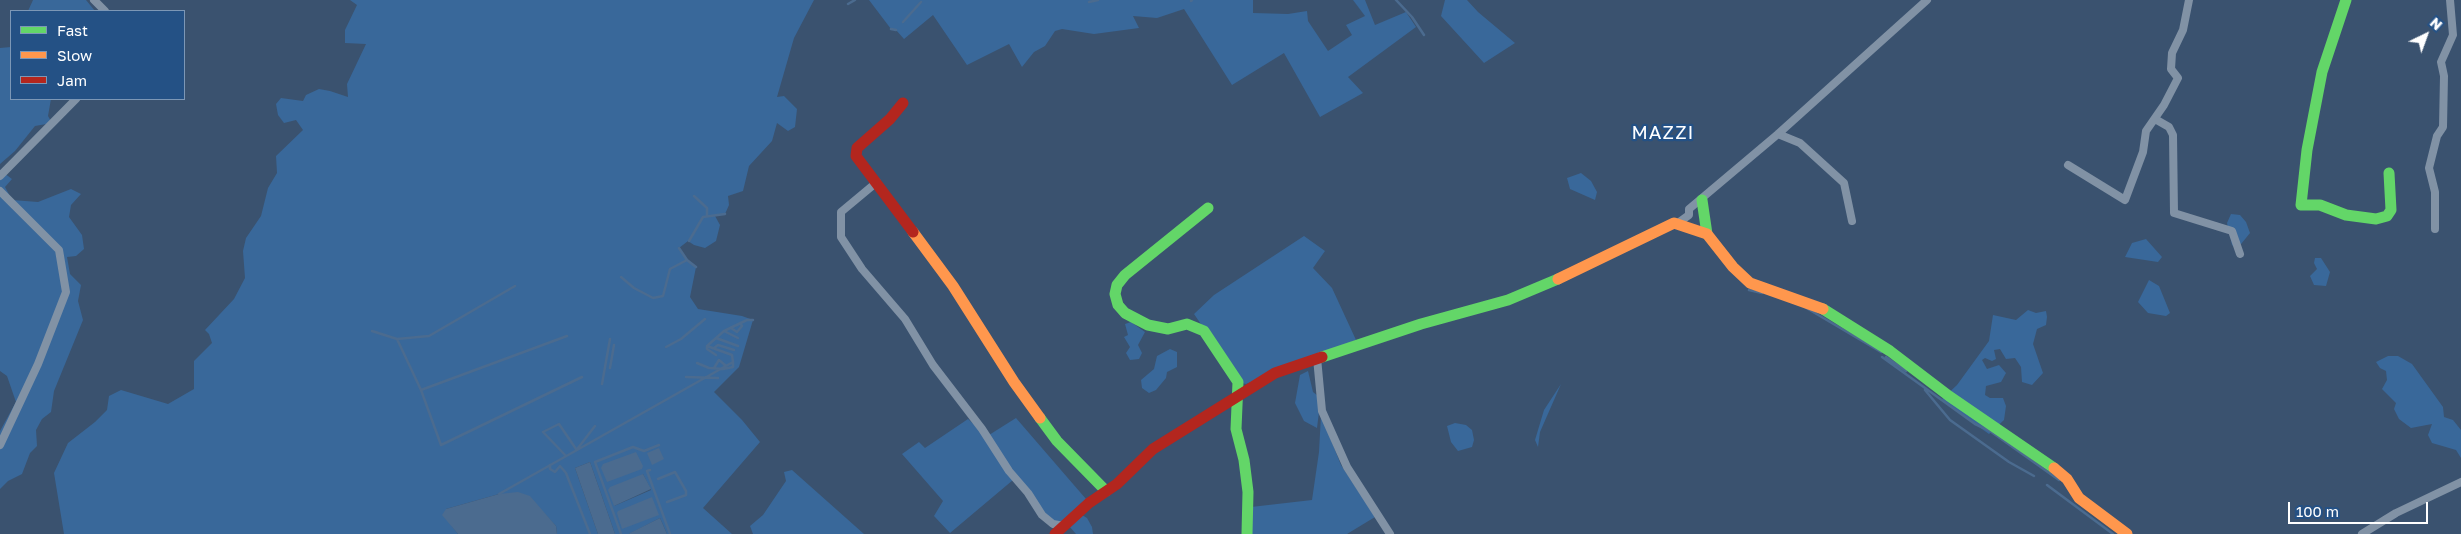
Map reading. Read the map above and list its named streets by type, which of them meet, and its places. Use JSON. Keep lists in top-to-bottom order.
{
  "districts": ["MAZZI"],
  "legend": ["Fast", "Slow", "Jam"],
  "scale_bar": "100 m",
  "north": "top right"
}
